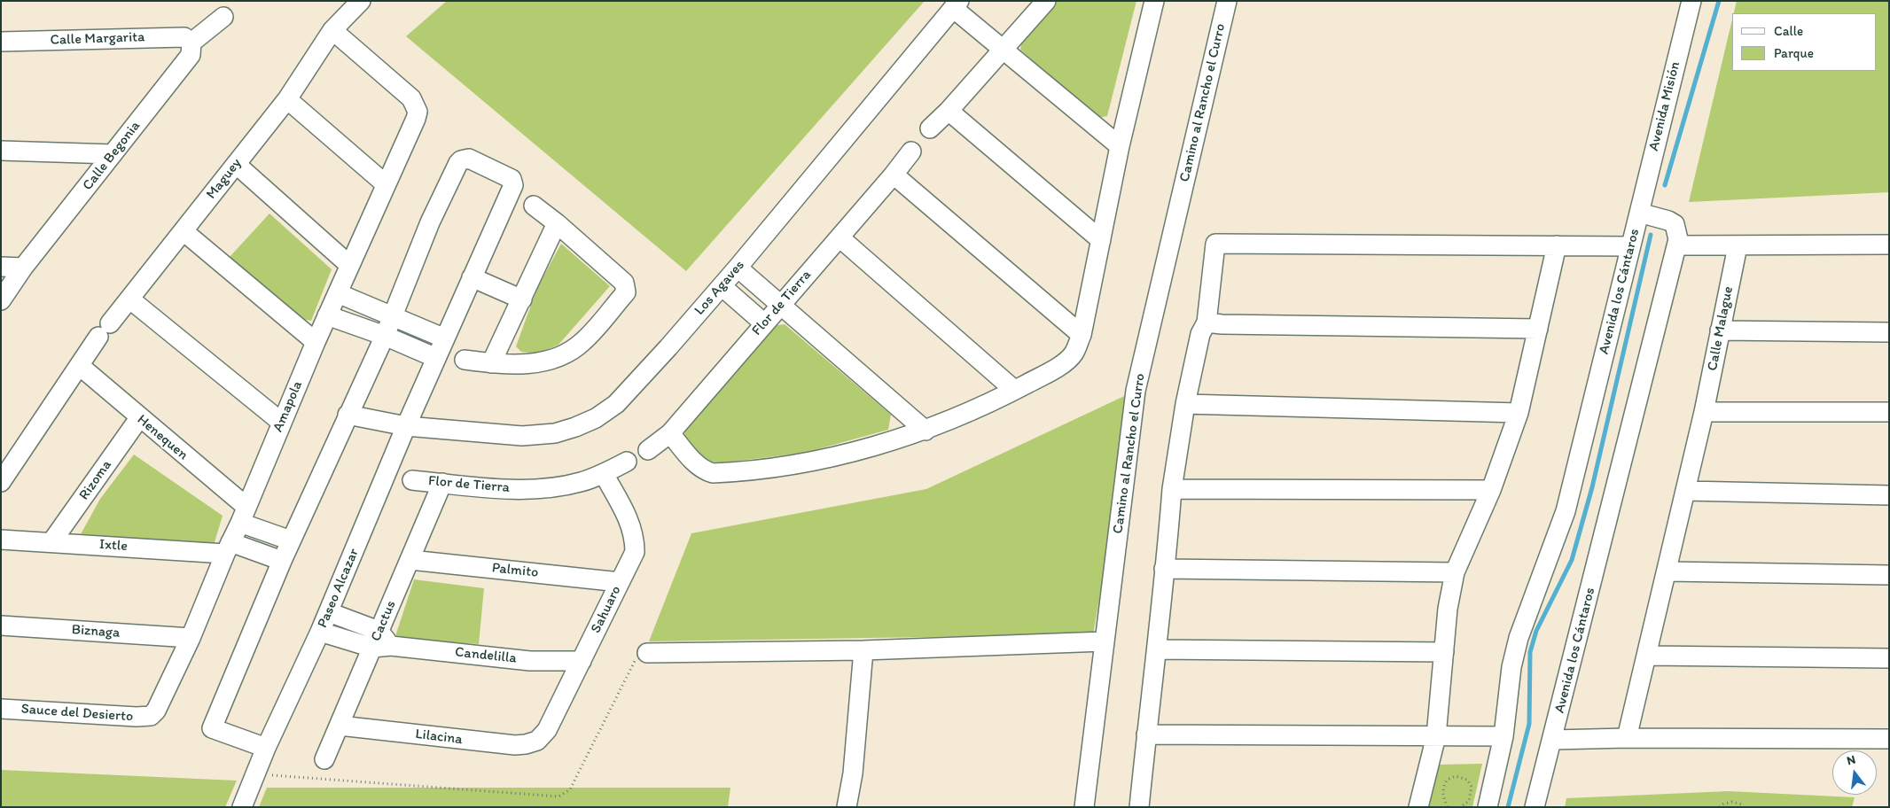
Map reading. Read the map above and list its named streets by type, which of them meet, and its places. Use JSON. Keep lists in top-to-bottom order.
{
  "streets": {
    "street": [
      "Calle Margarita",
      "Camino al Rancho el Curro",
      "Avenida Misión",
      "Calle Begonia",
      "Maguey",
      "Los Agaves",
      "Avenida los Cántaros",
      "Flor de Tierra",
      "Calle Malague",
      "Amapola",
      "Henequen",
      "Rizoma",
      "Ixtle",
      "Palmito",
      "Paseo Alcazar",
      "Sahuaro",
      "Cactus",
      "Biznaga",
      "Candelilla",
      "Sauce del Desierto",
      "Lilacina"
    ]
  },
  "crossings": [
    ["Calle Margarita", "Calle Begonia"],
    ["Avenida Misión", "Avenida los Cántaros"],
    ["Maguey", "Amapola"],
    ["Maguey", "Henequen"],
    ["Los Agaves", "Paseo Alcazar"],
    ["Flor de Tierra", "Sahuaro"],
    ["Flor de Tierra", "Cactus"],
    ["Amapola", "Henequen"],
    ["Amapola", "Ixtle"],
    ["Amapola", "Biznaga"],
    ["Amapola", "Sauce del Desierto"],
    ["Henequen", "Rizoma"],
    ["Rizoma", "Ixtle"],
    ["Palmito", "Sahuaro"],
    ["Palmito", "Cactus"],
    ["Sahuaro", "Candelilla"],
    ["Sahuaro", "Lilacina"],
    ["Cactus", "Candelilla"],
    ["Cactus", "Lilacina"]
  ],
  "legend": ["Calle", "Parque"],
  "north": "top"
}
